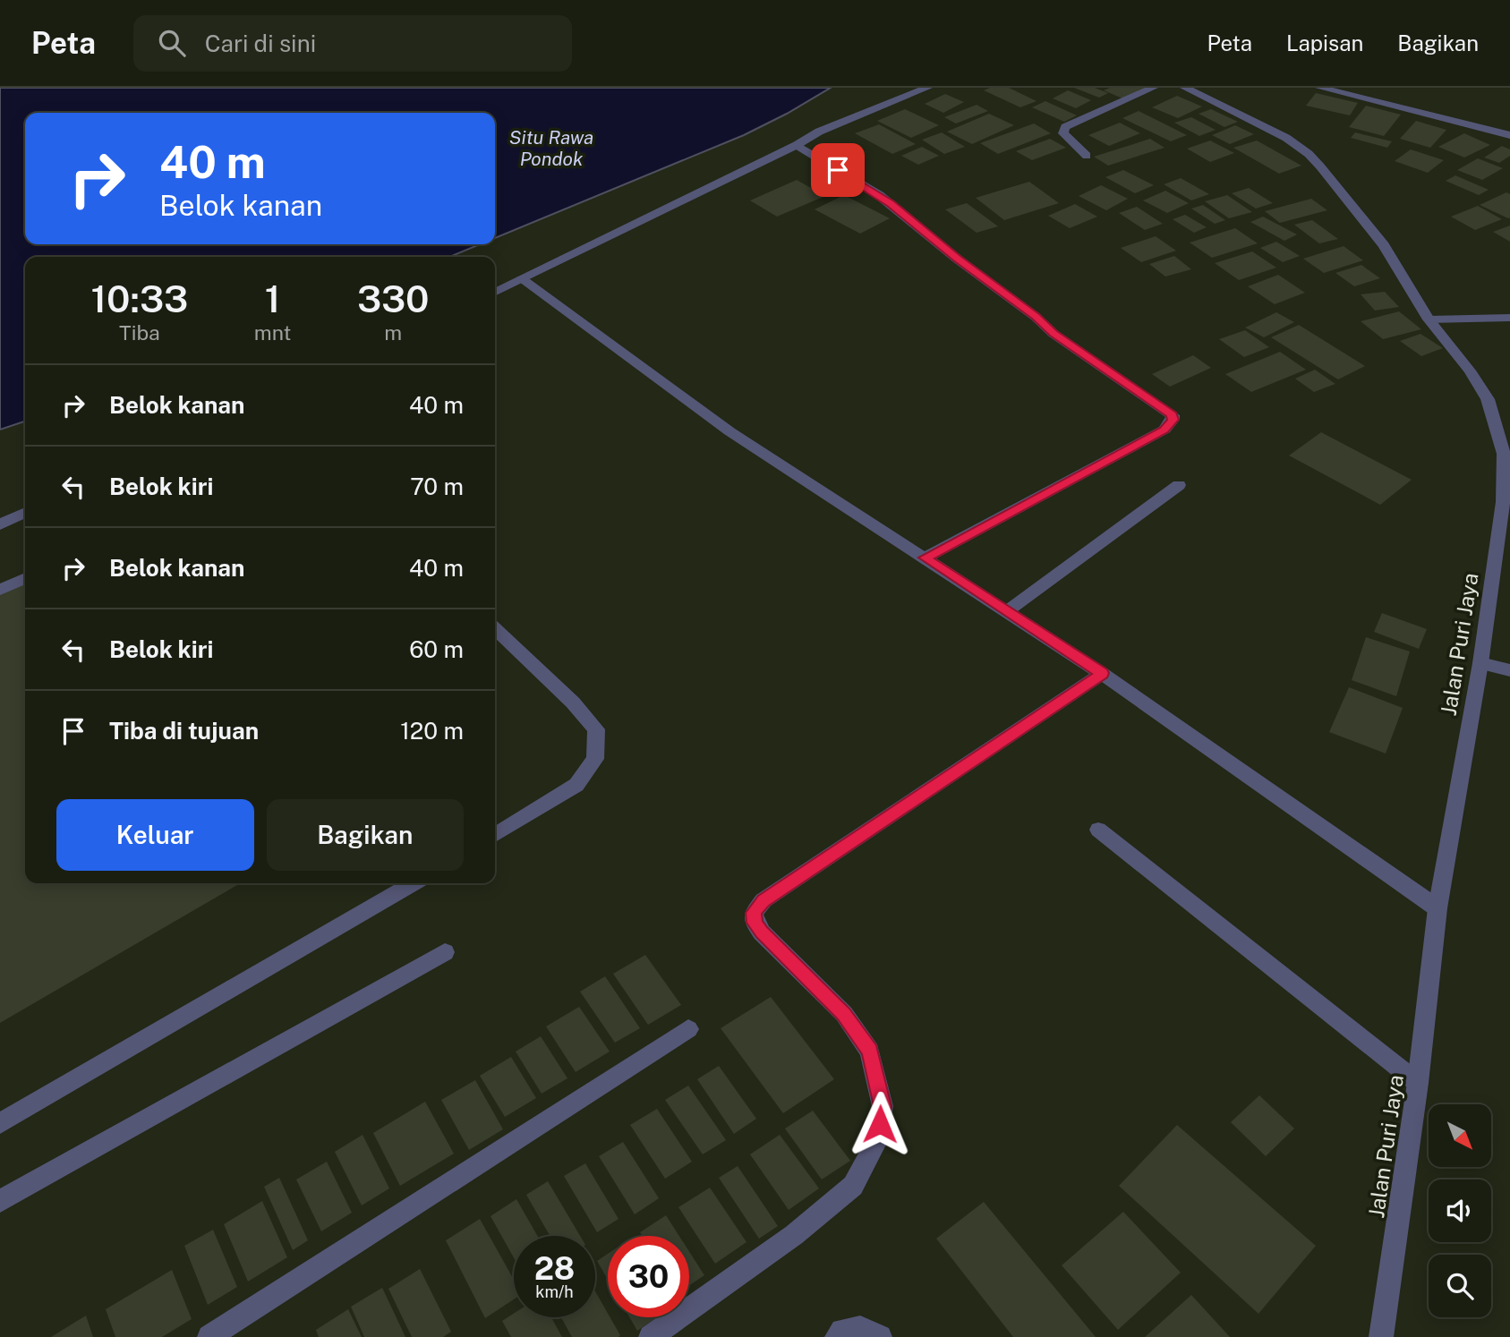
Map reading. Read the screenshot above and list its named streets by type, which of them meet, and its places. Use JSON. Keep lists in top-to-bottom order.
{
  "streets": {
    "street": ["Jalan Puri Jaya"]
  },
  "water": ["Situ Rawa Pondok"],
  "north": "bottom right",
  "page": {
    "header": "Peta",
    "search": "Cari di sini",
    "nav": ["Peta", "Lapisan", "Bagikan"],
    "turn": ["40 m", "Belok kanan"],
    "eta": [
      "10:33",
      "Tiba",
      "1",
      "mnt",
      "330",
      "m"
    ],
    "list": [
      {
        "name": "Belok kanan",
        "value": "40 m"
      },
      {
        "name": "Belok kiri",
        "value": "70 m"
      },
      {
        "name": "Belok kanan",
        "value": "40 m"
      },
      {
        "name": "Belok kiri",
        "value": "60 m"
      },
      {
        "name": "Tiba di tujuan",
        "value": "120 m"
      }
    ],
    "buttons": ["Keluar", "Bagikan"],
    "speed": "28 km/h",
    "limit": "30"
  }
}
